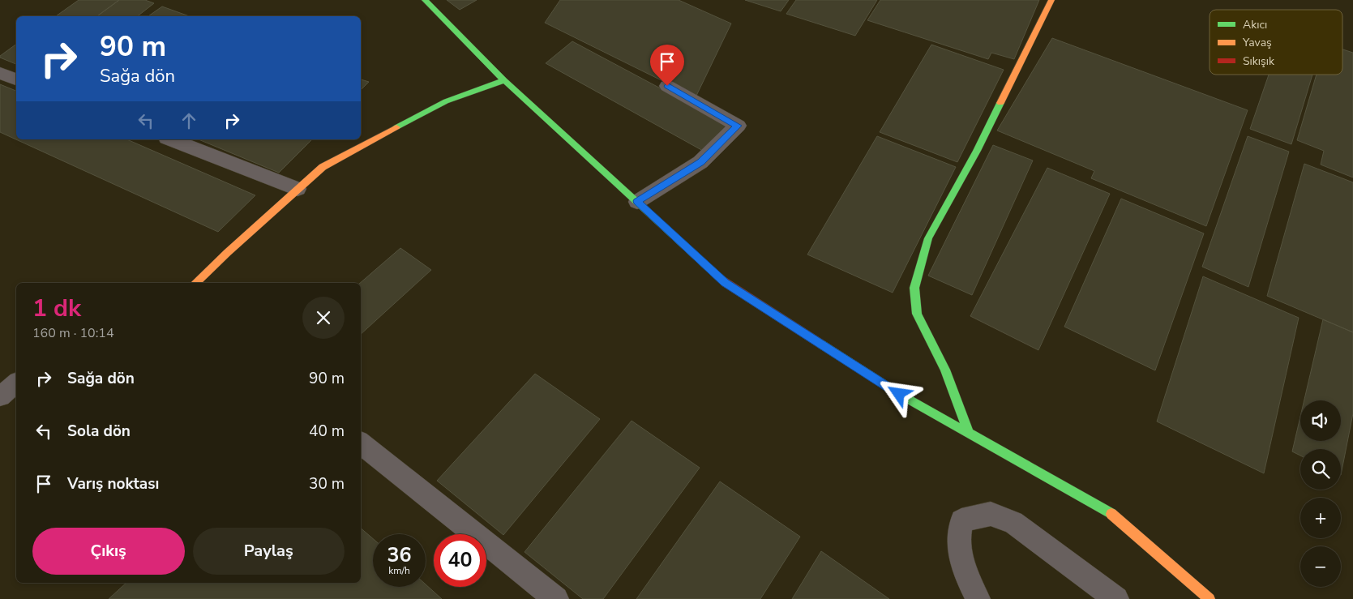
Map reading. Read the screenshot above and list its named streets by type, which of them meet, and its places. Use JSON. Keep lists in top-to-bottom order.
{
  "legend": ["Akıcı", "Yavaş", "Sıkışık"],
  "page": {
    "turn": ["90 m", "Sağa dön"],
    "heading": ["1 dk", "160 m · 10:14"],
    "list": [
      {
        "name": "Sağa dön",
        "value": "90 m"
      },
      {
        "name": "Sola dön",
        "value": "40 m"
      },
      {
        "name": "Varış noktası",
        "value": "30 m"
      }
    ],
    "map_buttons": ["+", "−"],
    "buttons": ["Çıkış", "Paylaş"],
    "speed": "36 km/h",
    "limit": "40"
  }
}
